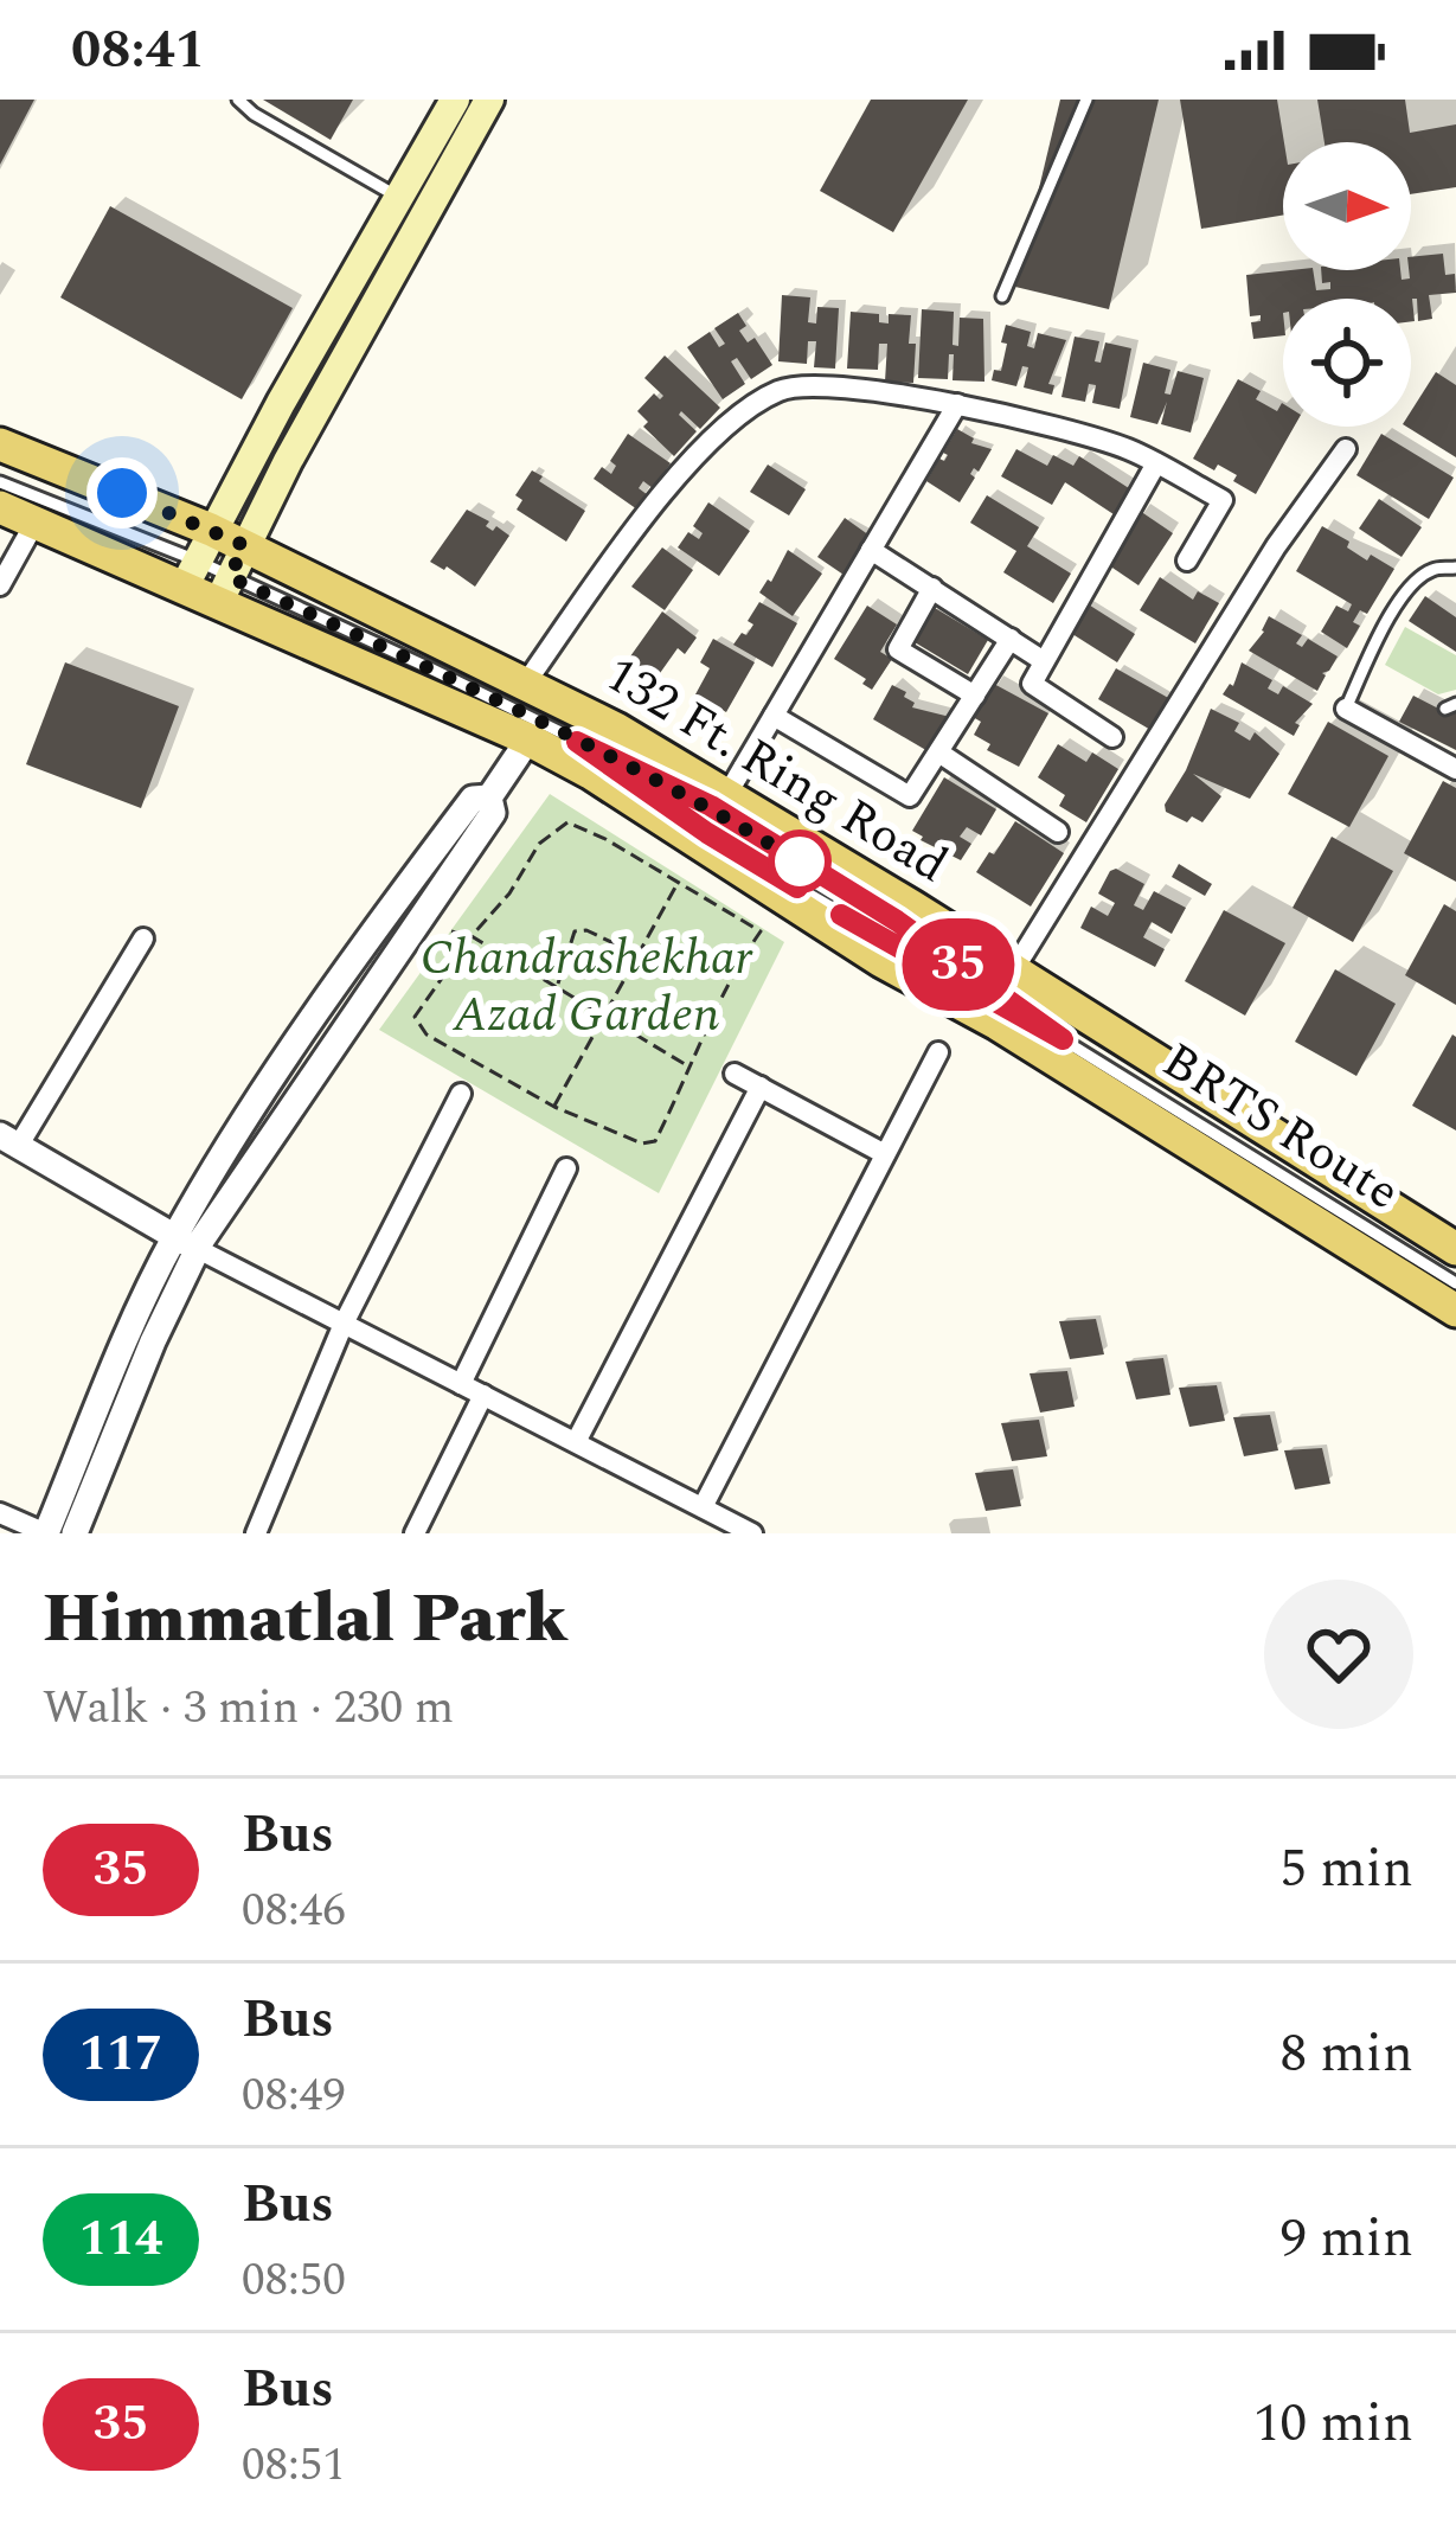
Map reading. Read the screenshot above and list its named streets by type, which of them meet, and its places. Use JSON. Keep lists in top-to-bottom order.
{
  "streets": {
    "main road": ["132 Ft. Ring Road"],
    "lane": ["BRTS Route"]
  },
  "parks": ["Chandrashekhar Azad Garden"],
  "lines": ["bus line 35"],
  "north": "right",
  "page": {
    "status": "08:41",
    "on_map": "35",
    "heading": ["Himmatlal Park", "Walk · 3 min · 230 m"],
    "list": [
      {
        "mark": "35",
        "name": "Bus",
        "note": "08:46",
        "value": "5 min"
      },
      {
        "mark": "117",
        "name": "Bus",
        "note": "08:49",
        "value": "8 min"
      },
      {
        "mark": "114",
        "name": "Bus",
        "note": "08:50",
        "value": "9 min"
      },
      {
        "mark": "35",
        "name": "Bus",
        "note": "08:51",
        "value": "10 min"
      }
    ]
  }
}
